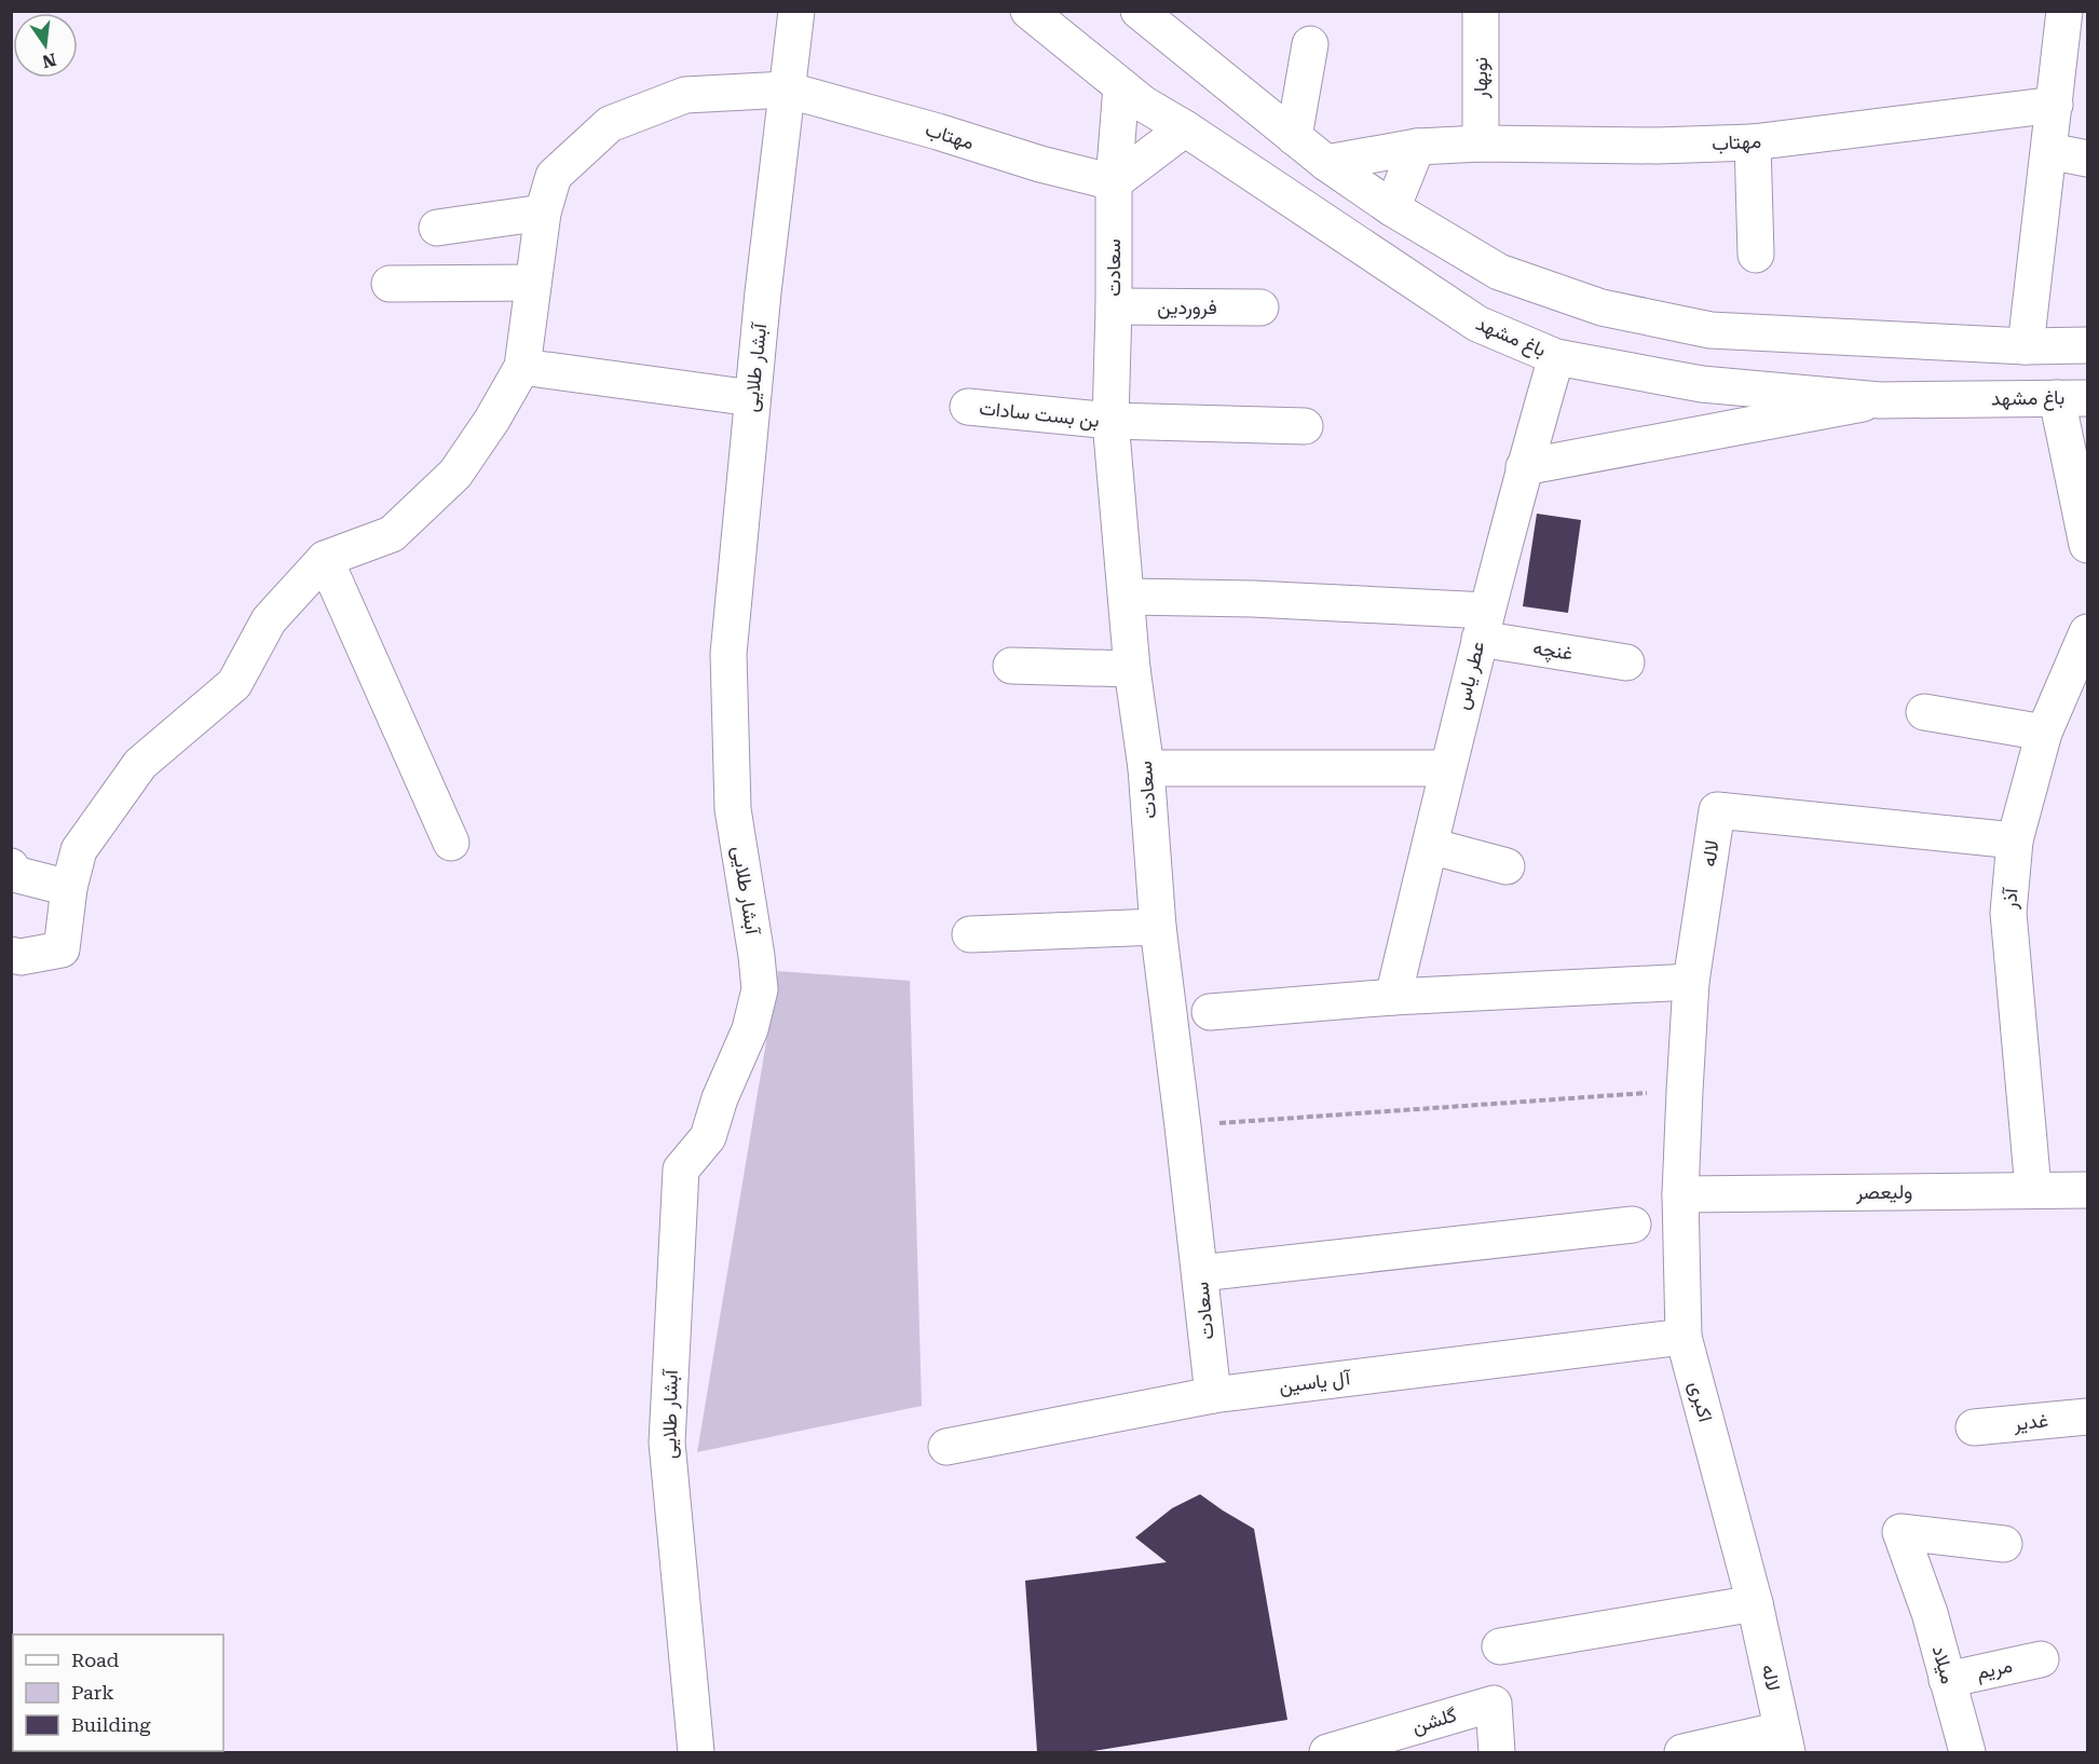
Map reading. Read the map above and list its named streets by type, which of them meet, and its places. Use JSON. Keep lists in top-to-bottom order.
{
  "streets": {
    "street": [
      "نوبهار",
      "مهتاب",
      "سعادت",
      "فروردین",
      "باغ مشهد",
      "آبشار طلایی",
      "بن بست سادات",
      "غنچه",
      "عطر یاس",
      "لاله",
      "آذر",
      "ولیعصر",
      "آل یاسین",
      "اکبری",
      "غدیر",
      "میلاد",
      "مریم",
      "گلشن"
    ]
  },
  "crossings": [
    ["نوبهار", "مهتاب"],
    ["مهتاب", "سعادت"],
    ["مهتاب", "آبشار طلایی"],
    ["سعادت", "فروردین"],
    ["سعادت", "باغ مشهد"],
    ["سعادت", "بن بست سادات"],
    ["سعادت", "غنچه"],
    ["سعادت", "آل یاسین"],
    ["باغ مشهد", "عطر یاس"],
    ["غنچه", "عطر یاس"],
    ["لاله", "آذر"],
    ["لاله", "ولیعصر"],
    ["لاله", "اکبری"],
    ["آذر", "ولیعصر"],
    ["ولیعصر", "اکبری"],
    ["آل یاسین", "اکبری"],
    ["میلاد", "مریم"]
  ],
  "legend": ["Road", "Park", "Building"],
  "north": "bottom"
}
